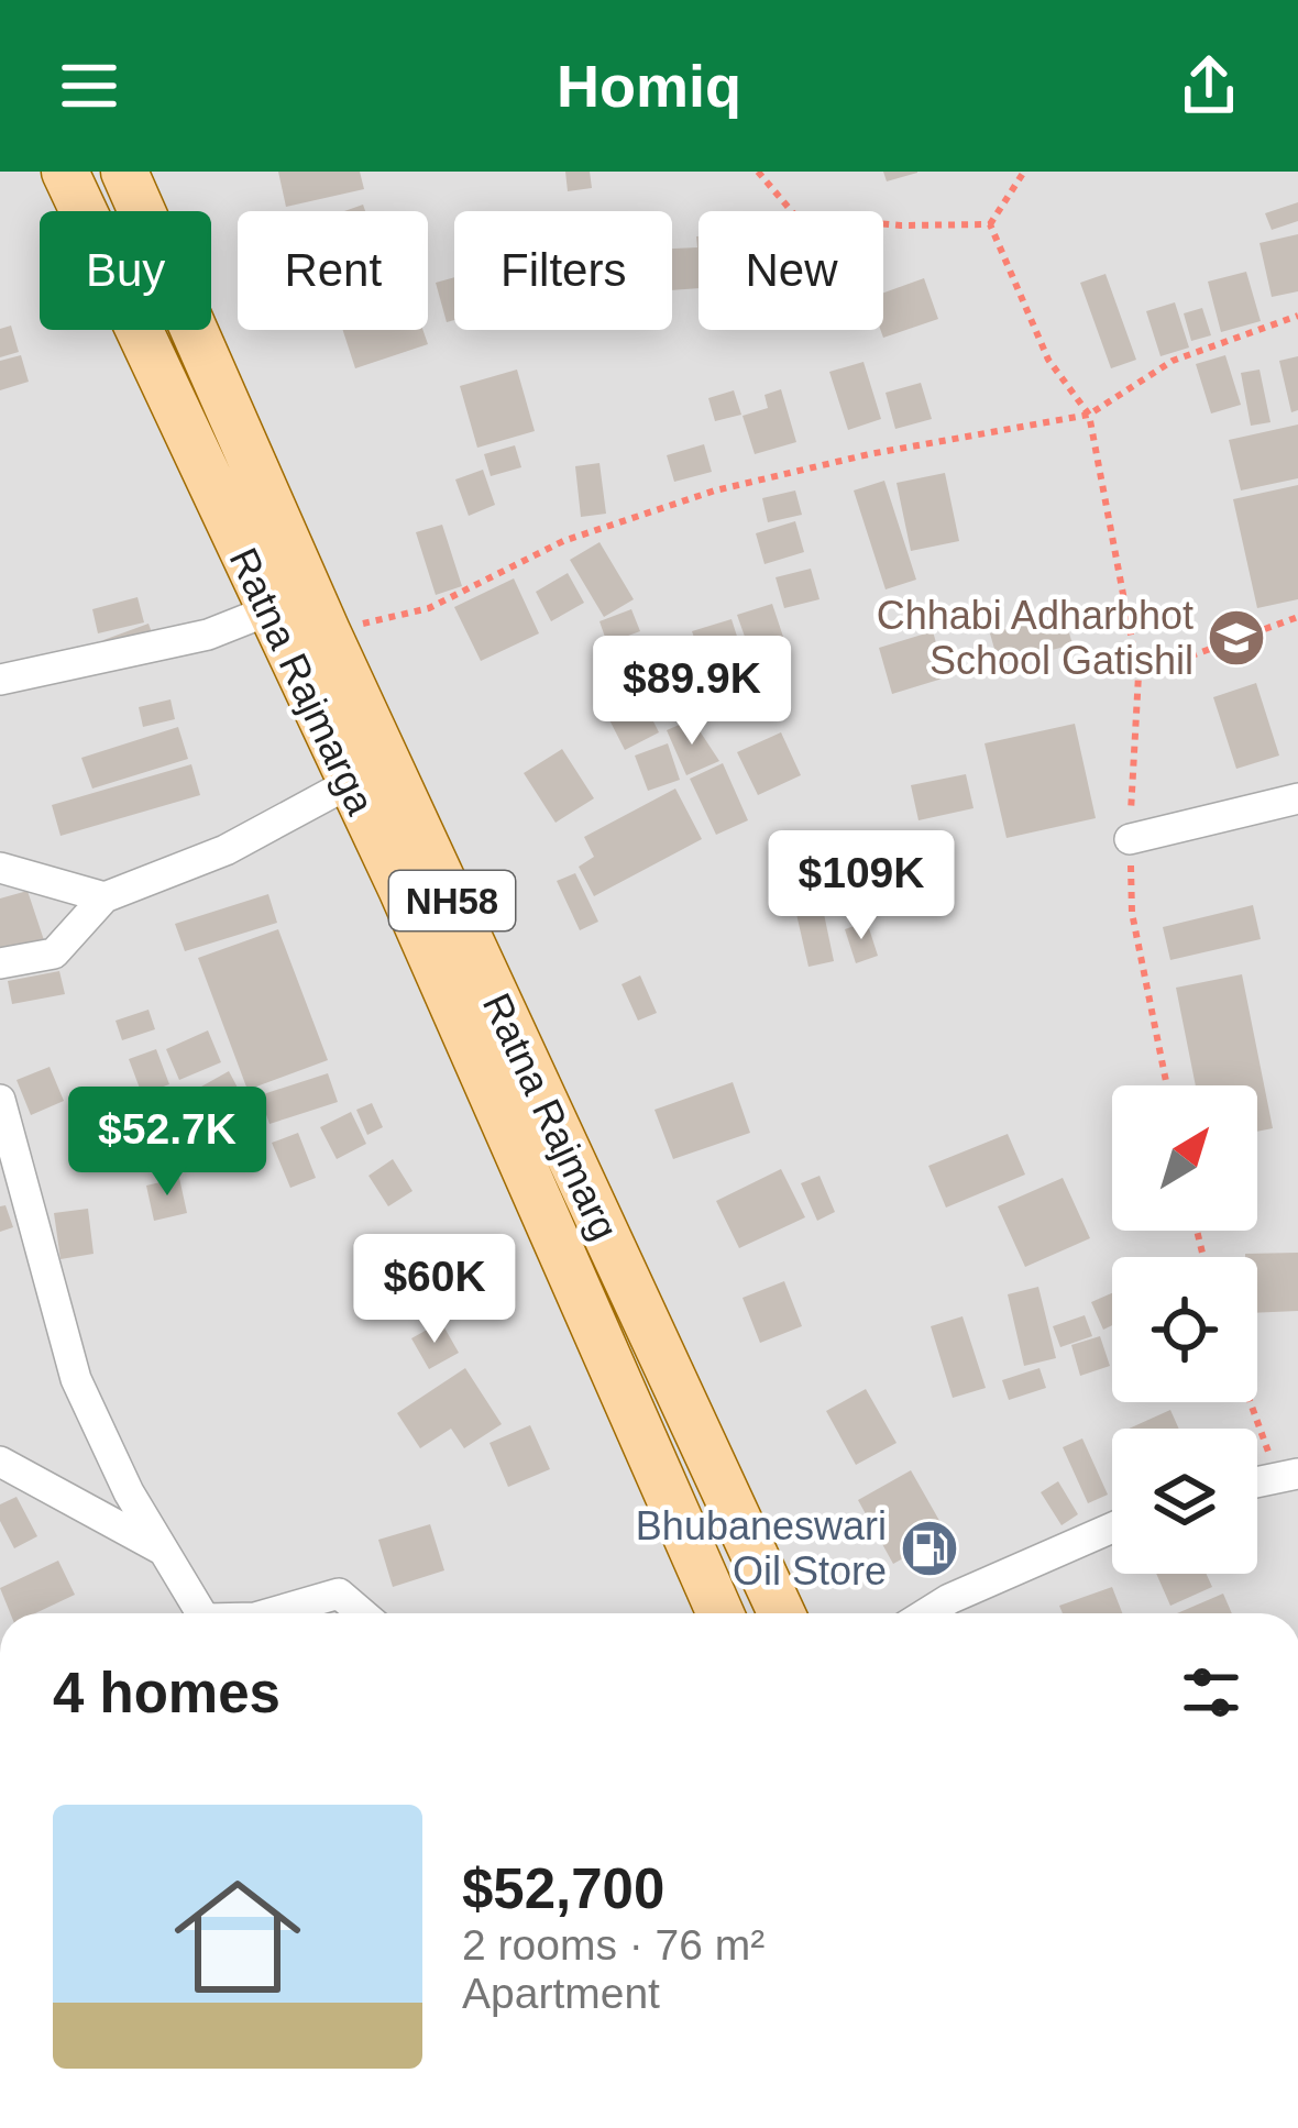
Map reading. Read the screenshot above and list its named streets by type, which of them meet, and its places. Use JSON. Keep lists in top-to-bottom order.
{
  "streets": {
    "main road": ["Ratna Rajmarga", "NH58", "Ratna Rajmarg"]
  },
  "places": {
    "school or university": ["Chhabi Adharbhot School Gatishil"],
    "fuel station": ["Bhubaneswari Oil Store"]
  },
  "north": "top right",
  "page": {
    "header": "Homiq",
    "chip": [
      "Buy",
      "Rent",
      "Filters",
      "New"
    ],
    "price": [
      "$89.9K",
      "$109K",
      "$52.7K",
      "$60K"
    ],
    "heading": "4 homes",
    "list": [
      {
        "name": "$52,700",
        "note": "2 rooms · 76 m² · Apartment"
      }
    ]
  }
}
